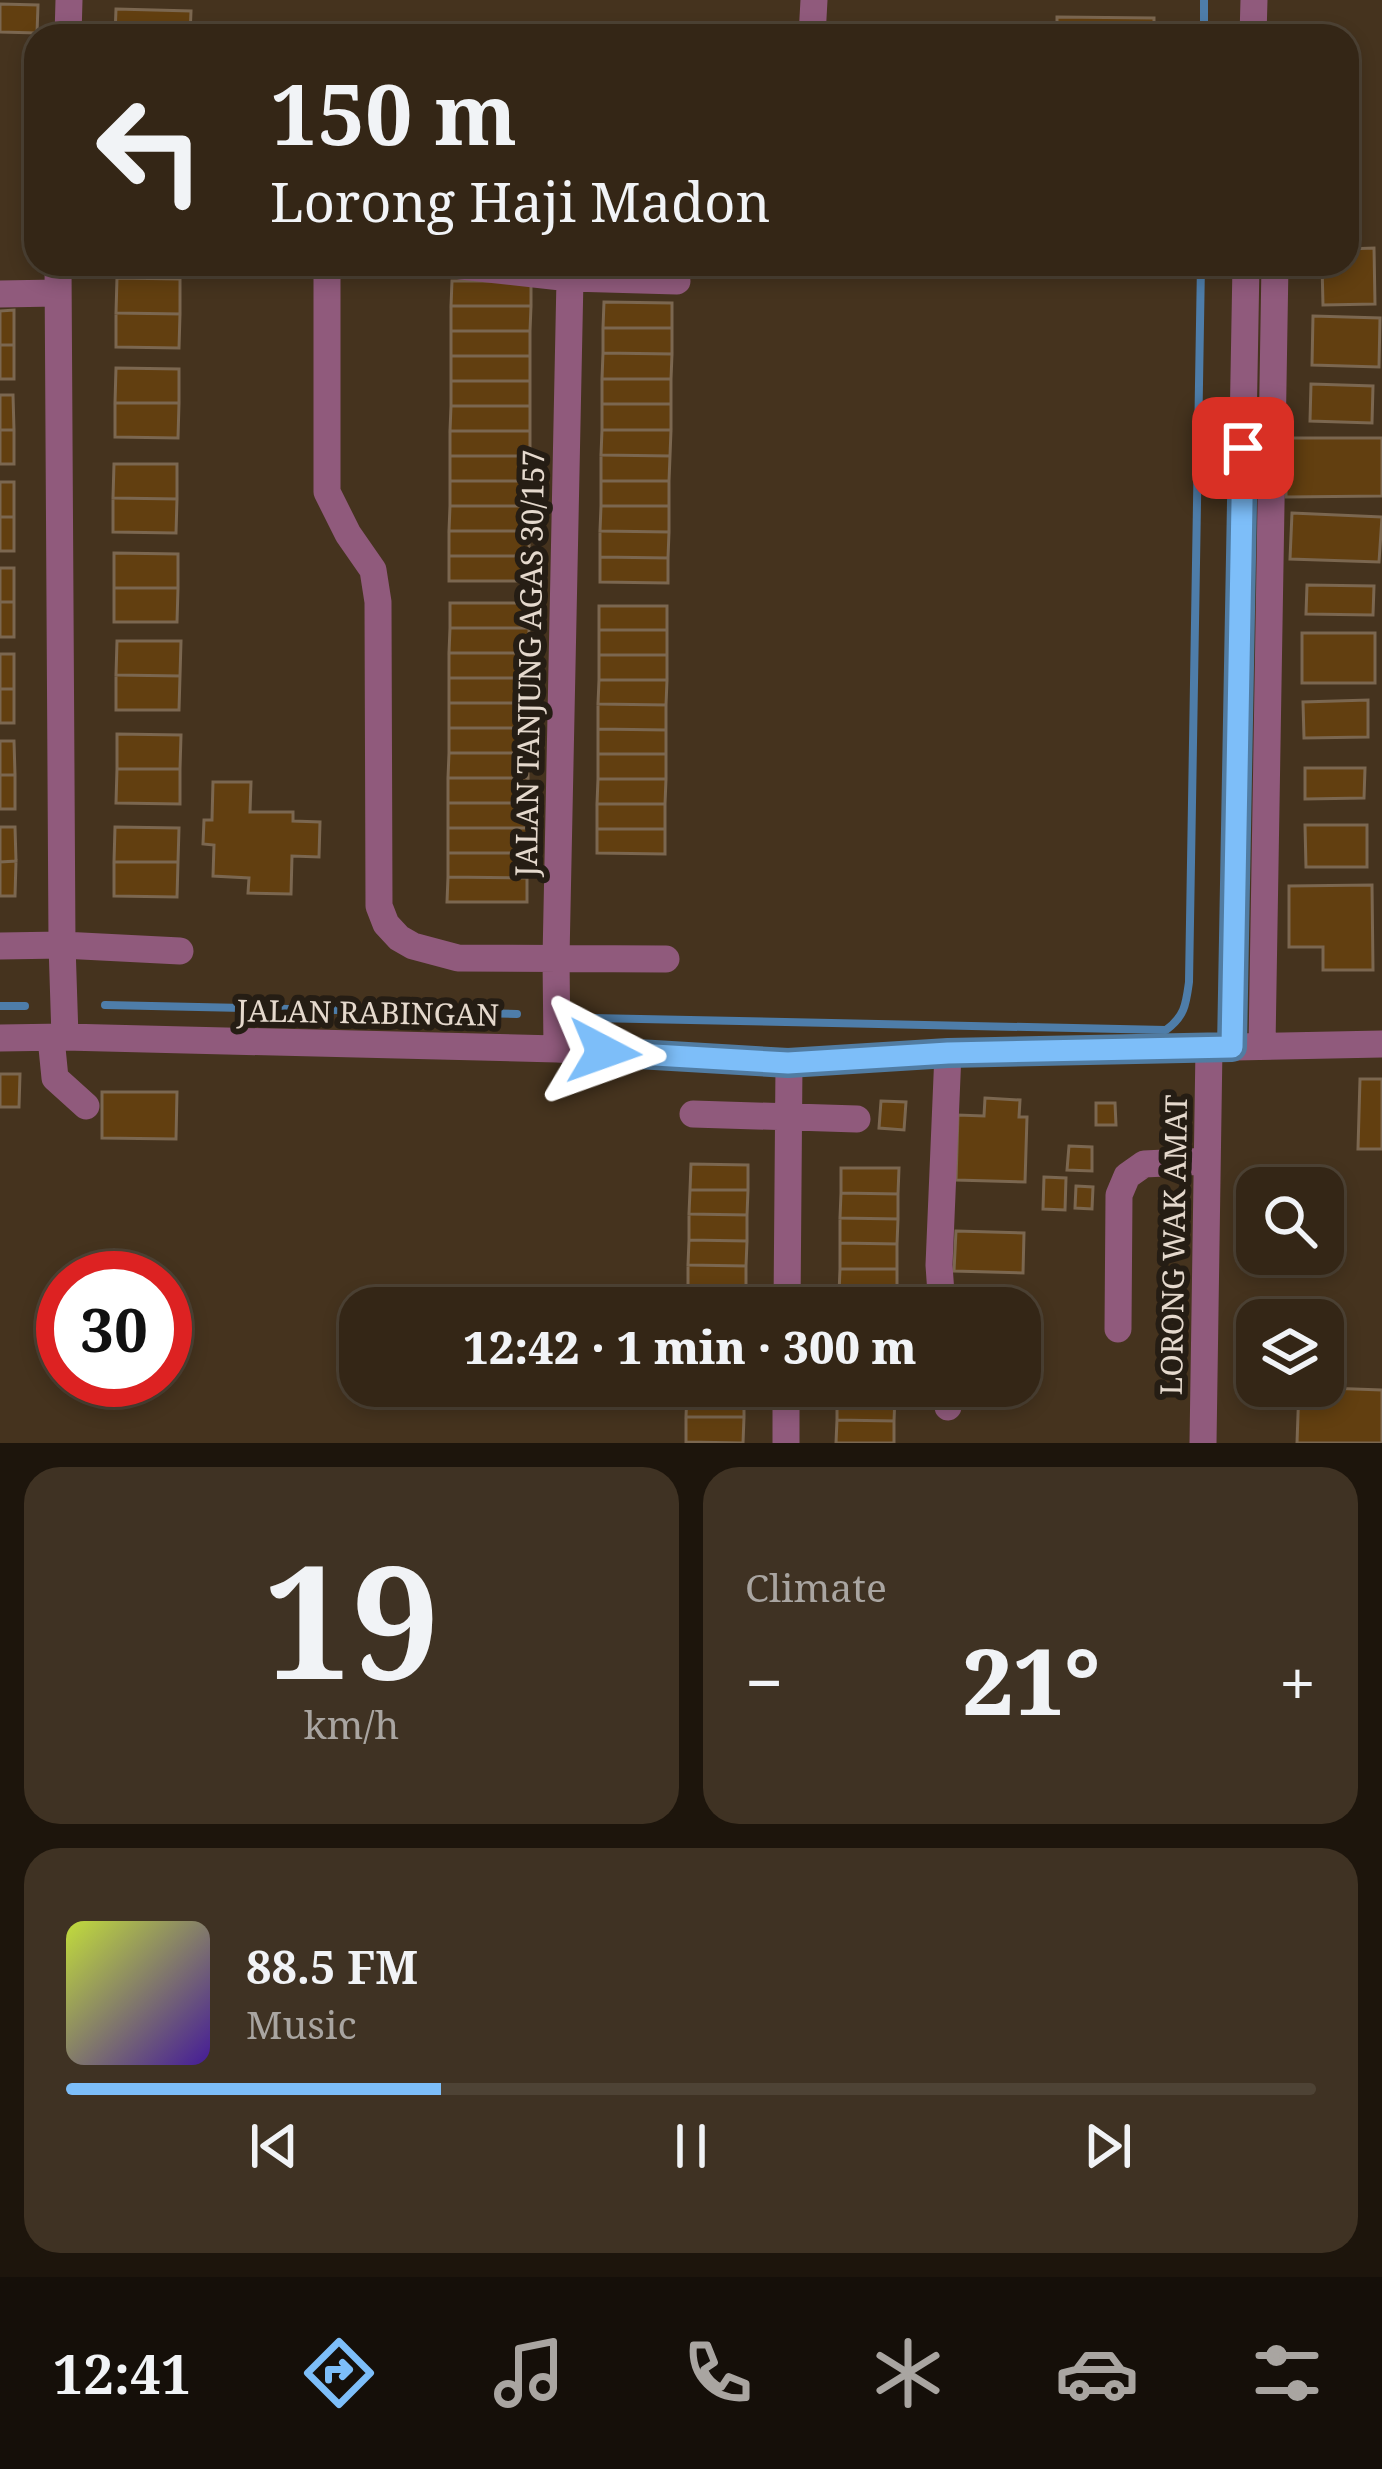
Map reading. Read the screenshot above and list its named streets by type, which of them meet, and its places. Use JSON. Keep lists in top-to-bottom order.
{
  "streets": {
    "street": ["JALAN TANJUNG AGAS 30/157", "JALAN RABINGAN", "LORONG WAK AMAT"]
  },
  "crossings": [
    ["JALAN TANJUNG AGAS 30/157", "JALAN RABINGAN"],
    ["JALAN RABINGAN", "LORONG WAK AMAT"]
  ],
  "page": {
    "turn": ["150 m", "Lorong Haji Madon"],
    "limit": "30",
    "trip": "12:42 · 1 min · 300 m",
    "tile": [
      ["19", "km/h"],
      "Climate"
    ],
    "heat": ["−", "21°", "+"],
    "song": ["88.5 FM", "Music"],
    "tabs": "12:41"
  }
}
